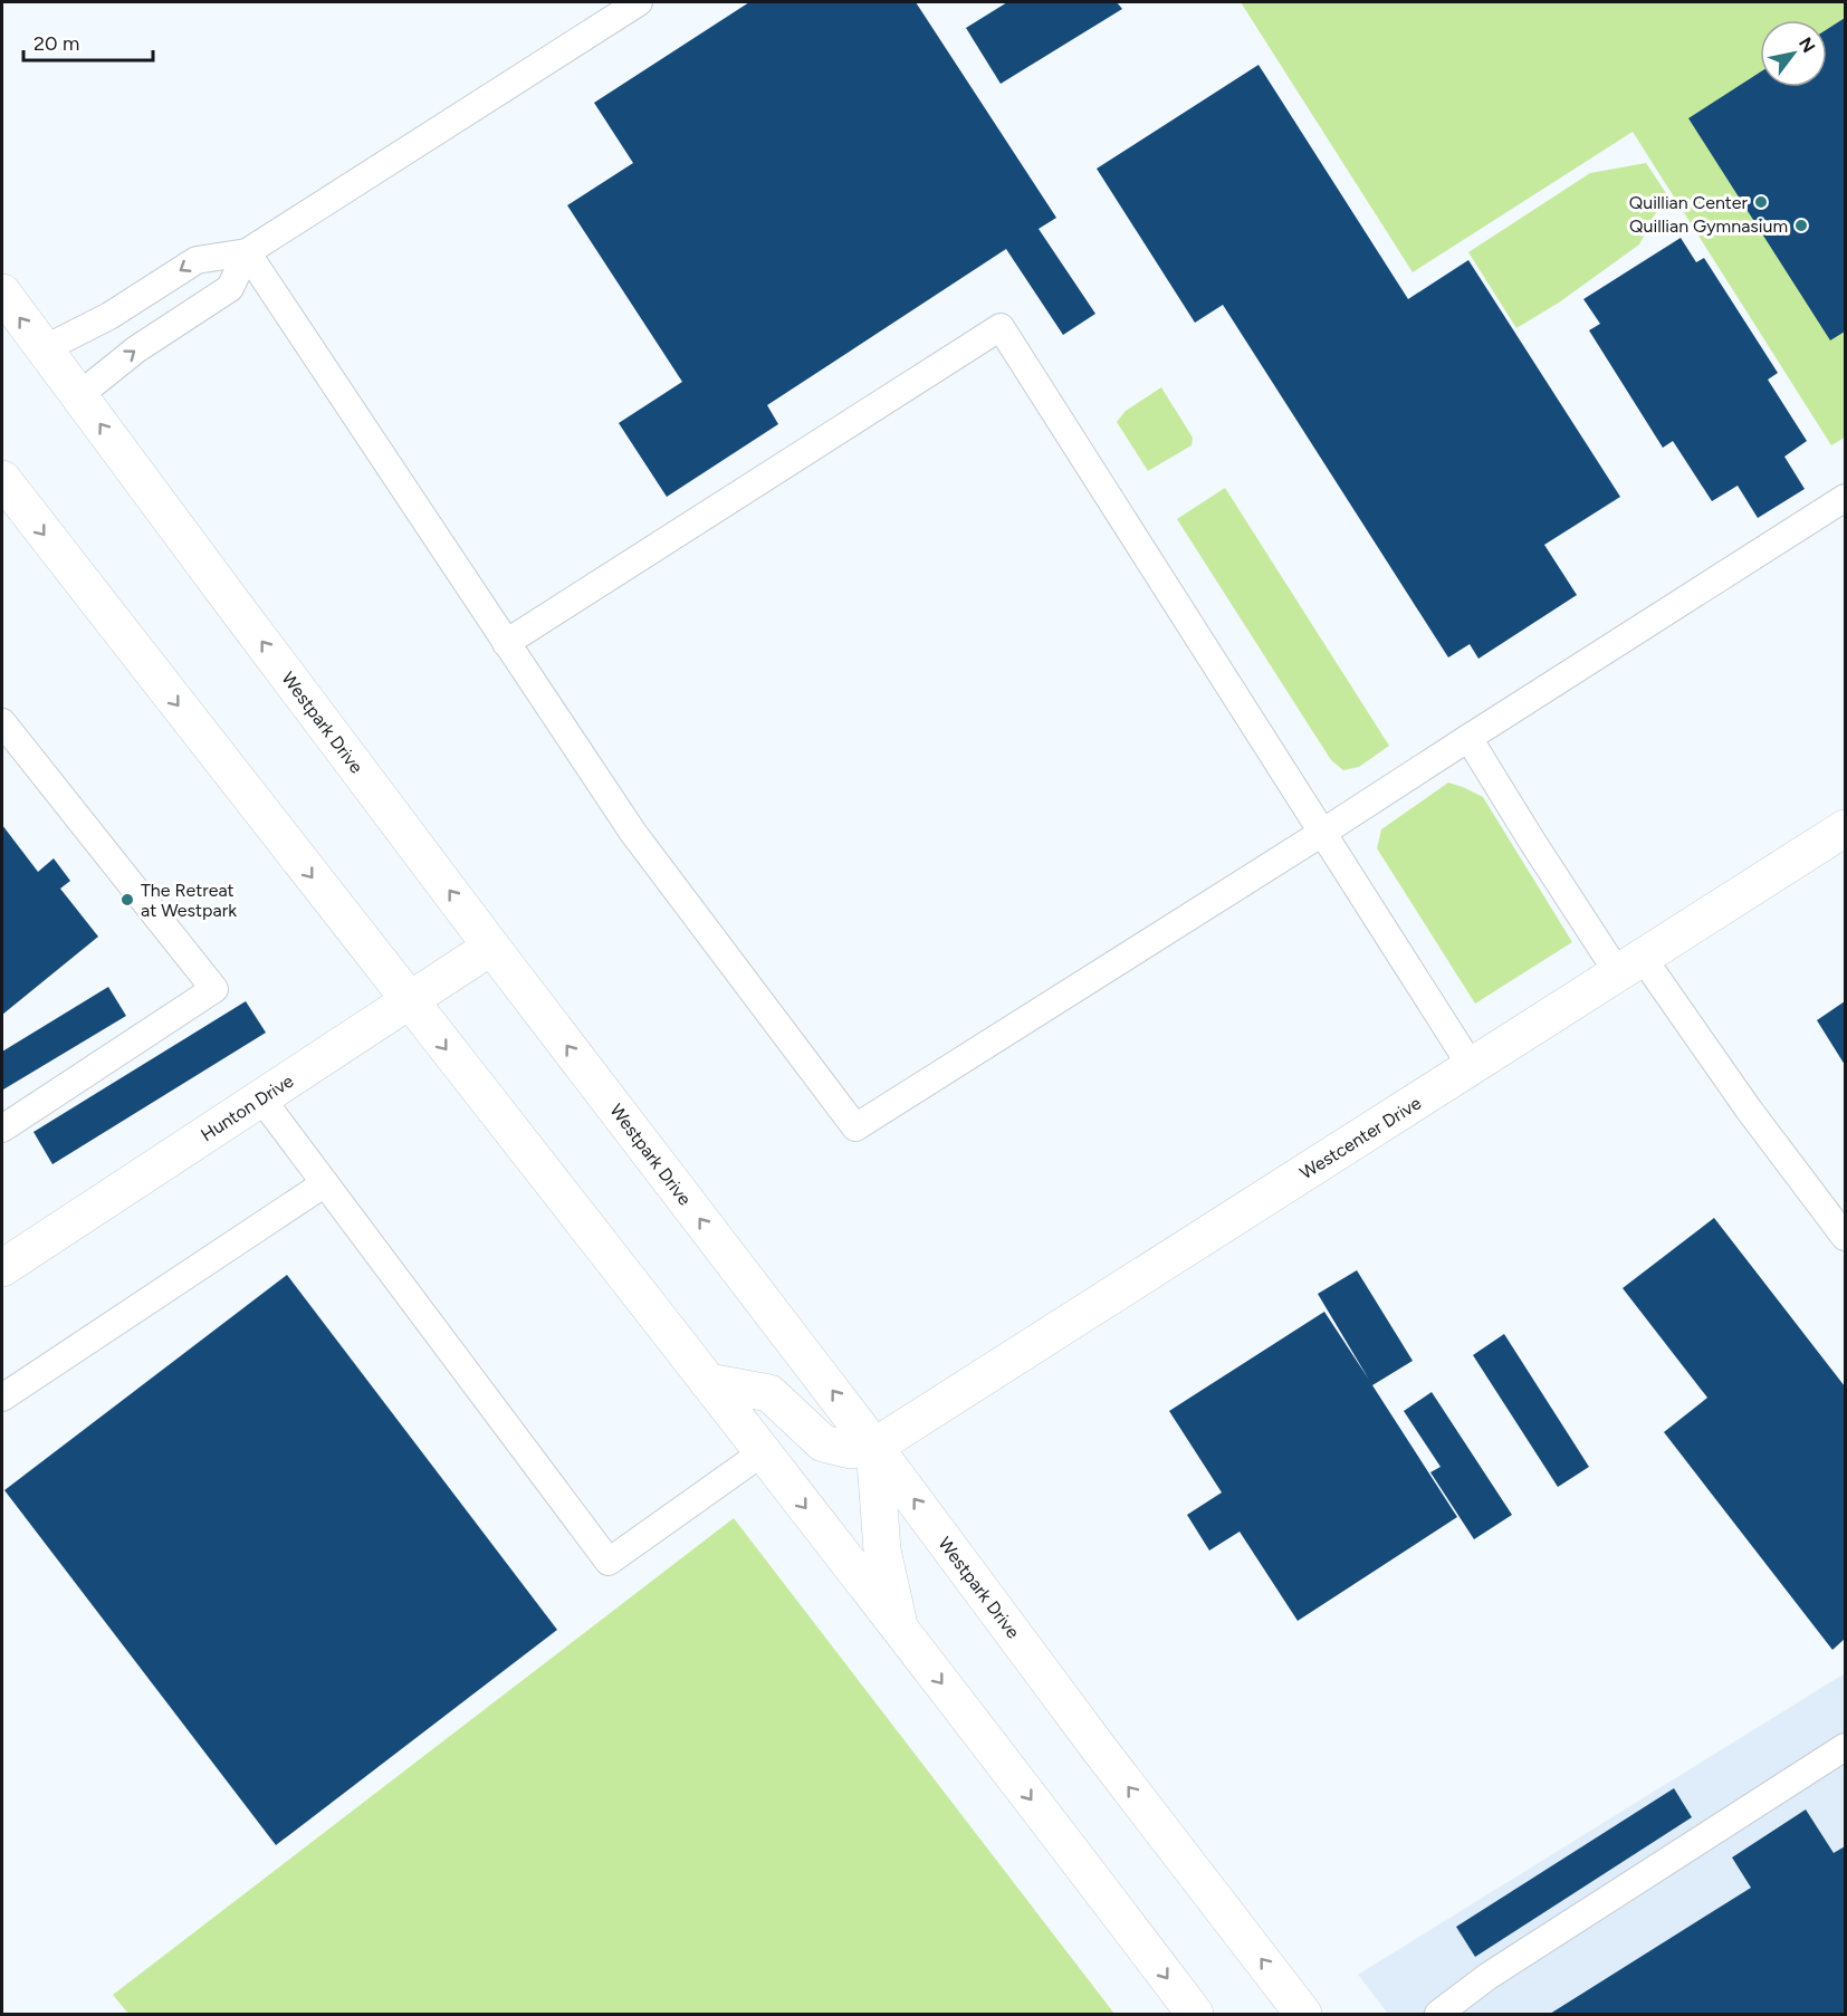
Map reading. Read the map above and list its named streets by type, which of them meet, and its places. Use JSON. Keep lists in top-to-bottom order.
{
  "streets": {
    "main road": ["Westpark Drive", "Hunton Drive", "Westcenter Drive"]
  },
  "crossings": [
    ["Westpark Drive", "Hunton Drive"],
    ["Westpark Drive", "Westcenter Drive"]
  ],
  "places": ["Quillian Center", "Quillian Gymnasium", "The Retreat at Westpark"],
  "scale_bar": "20 m",
  "north": "top right"
}
